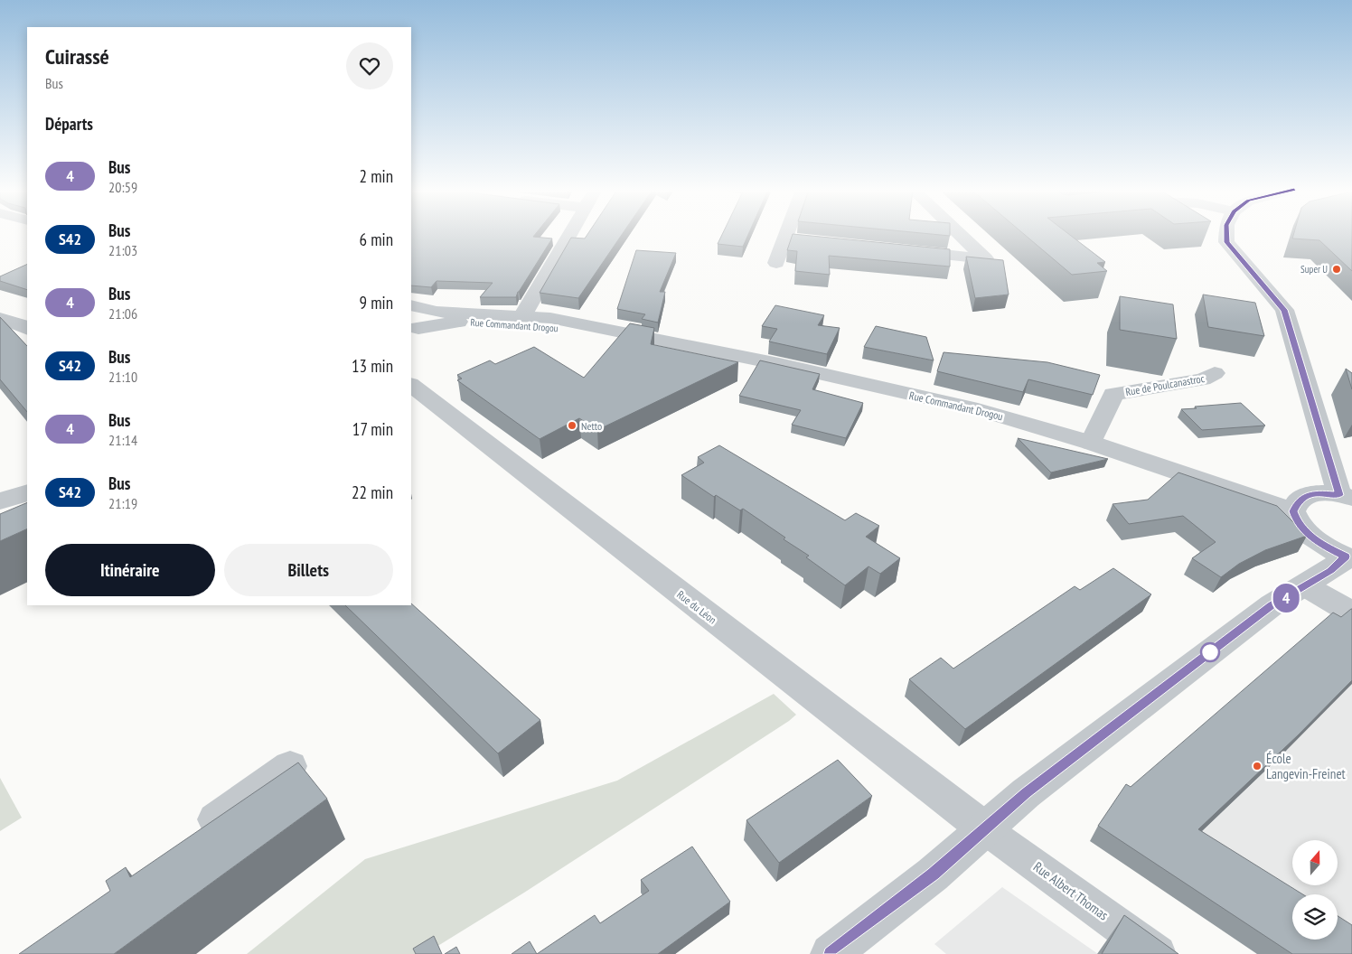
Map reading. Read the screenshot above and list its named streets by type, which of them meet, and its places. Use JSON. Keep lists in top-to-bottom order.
{
  "streets": {
    "street": [
      "Rue Commandant Drogou",
      "Rue de Poulcanastroc",
      "Rue du Léon",
      "Rue Albert Thomas"
    ]
  },
  "crossings": [
    ["Rue Commandant Drogou", "Rue de Poulcanastroc"],
    ["Rue du Léon", "Rue Albert Thomas"]
  ],
  "places": ["Super U", "Netto", "École Langevin-Freinet"],
  "lines": ["bus line 4"],
  "north": "top",
  "page": {
    "on_map": "4",
    "heading": [
      ["Cuirassé", "Bus"],
      "Départs"
    ],
    "list": [
      {
        "mark": "4",
        "name": "Bus",
        "note": "20:59",
        "value": "2 min"
      },
      {
        "mark": "S42",
        "name": "Bus",
        "note": "21:03",
        "value": "6 min"
      },
      {
        "mark": "4",
        "name": "Bus",
        "note": "21:06",
        "value": "9 min"
      },
      {
        "mark": "S42",
        "name": "Bus",
        "note": "21:10",
        "value": "13 min"
      },
      {
        "mark": "4",
        "name": "Bus",
        "note": "21:14",
        "value": "17 min"
      },
      {
        "mark": "S42",
        "name": "Bus",
        "note": "21:19",
        "value": "22 min"
      }
    ],
    "buttons": ["Itinéraire", "Billets"]
  }
}
